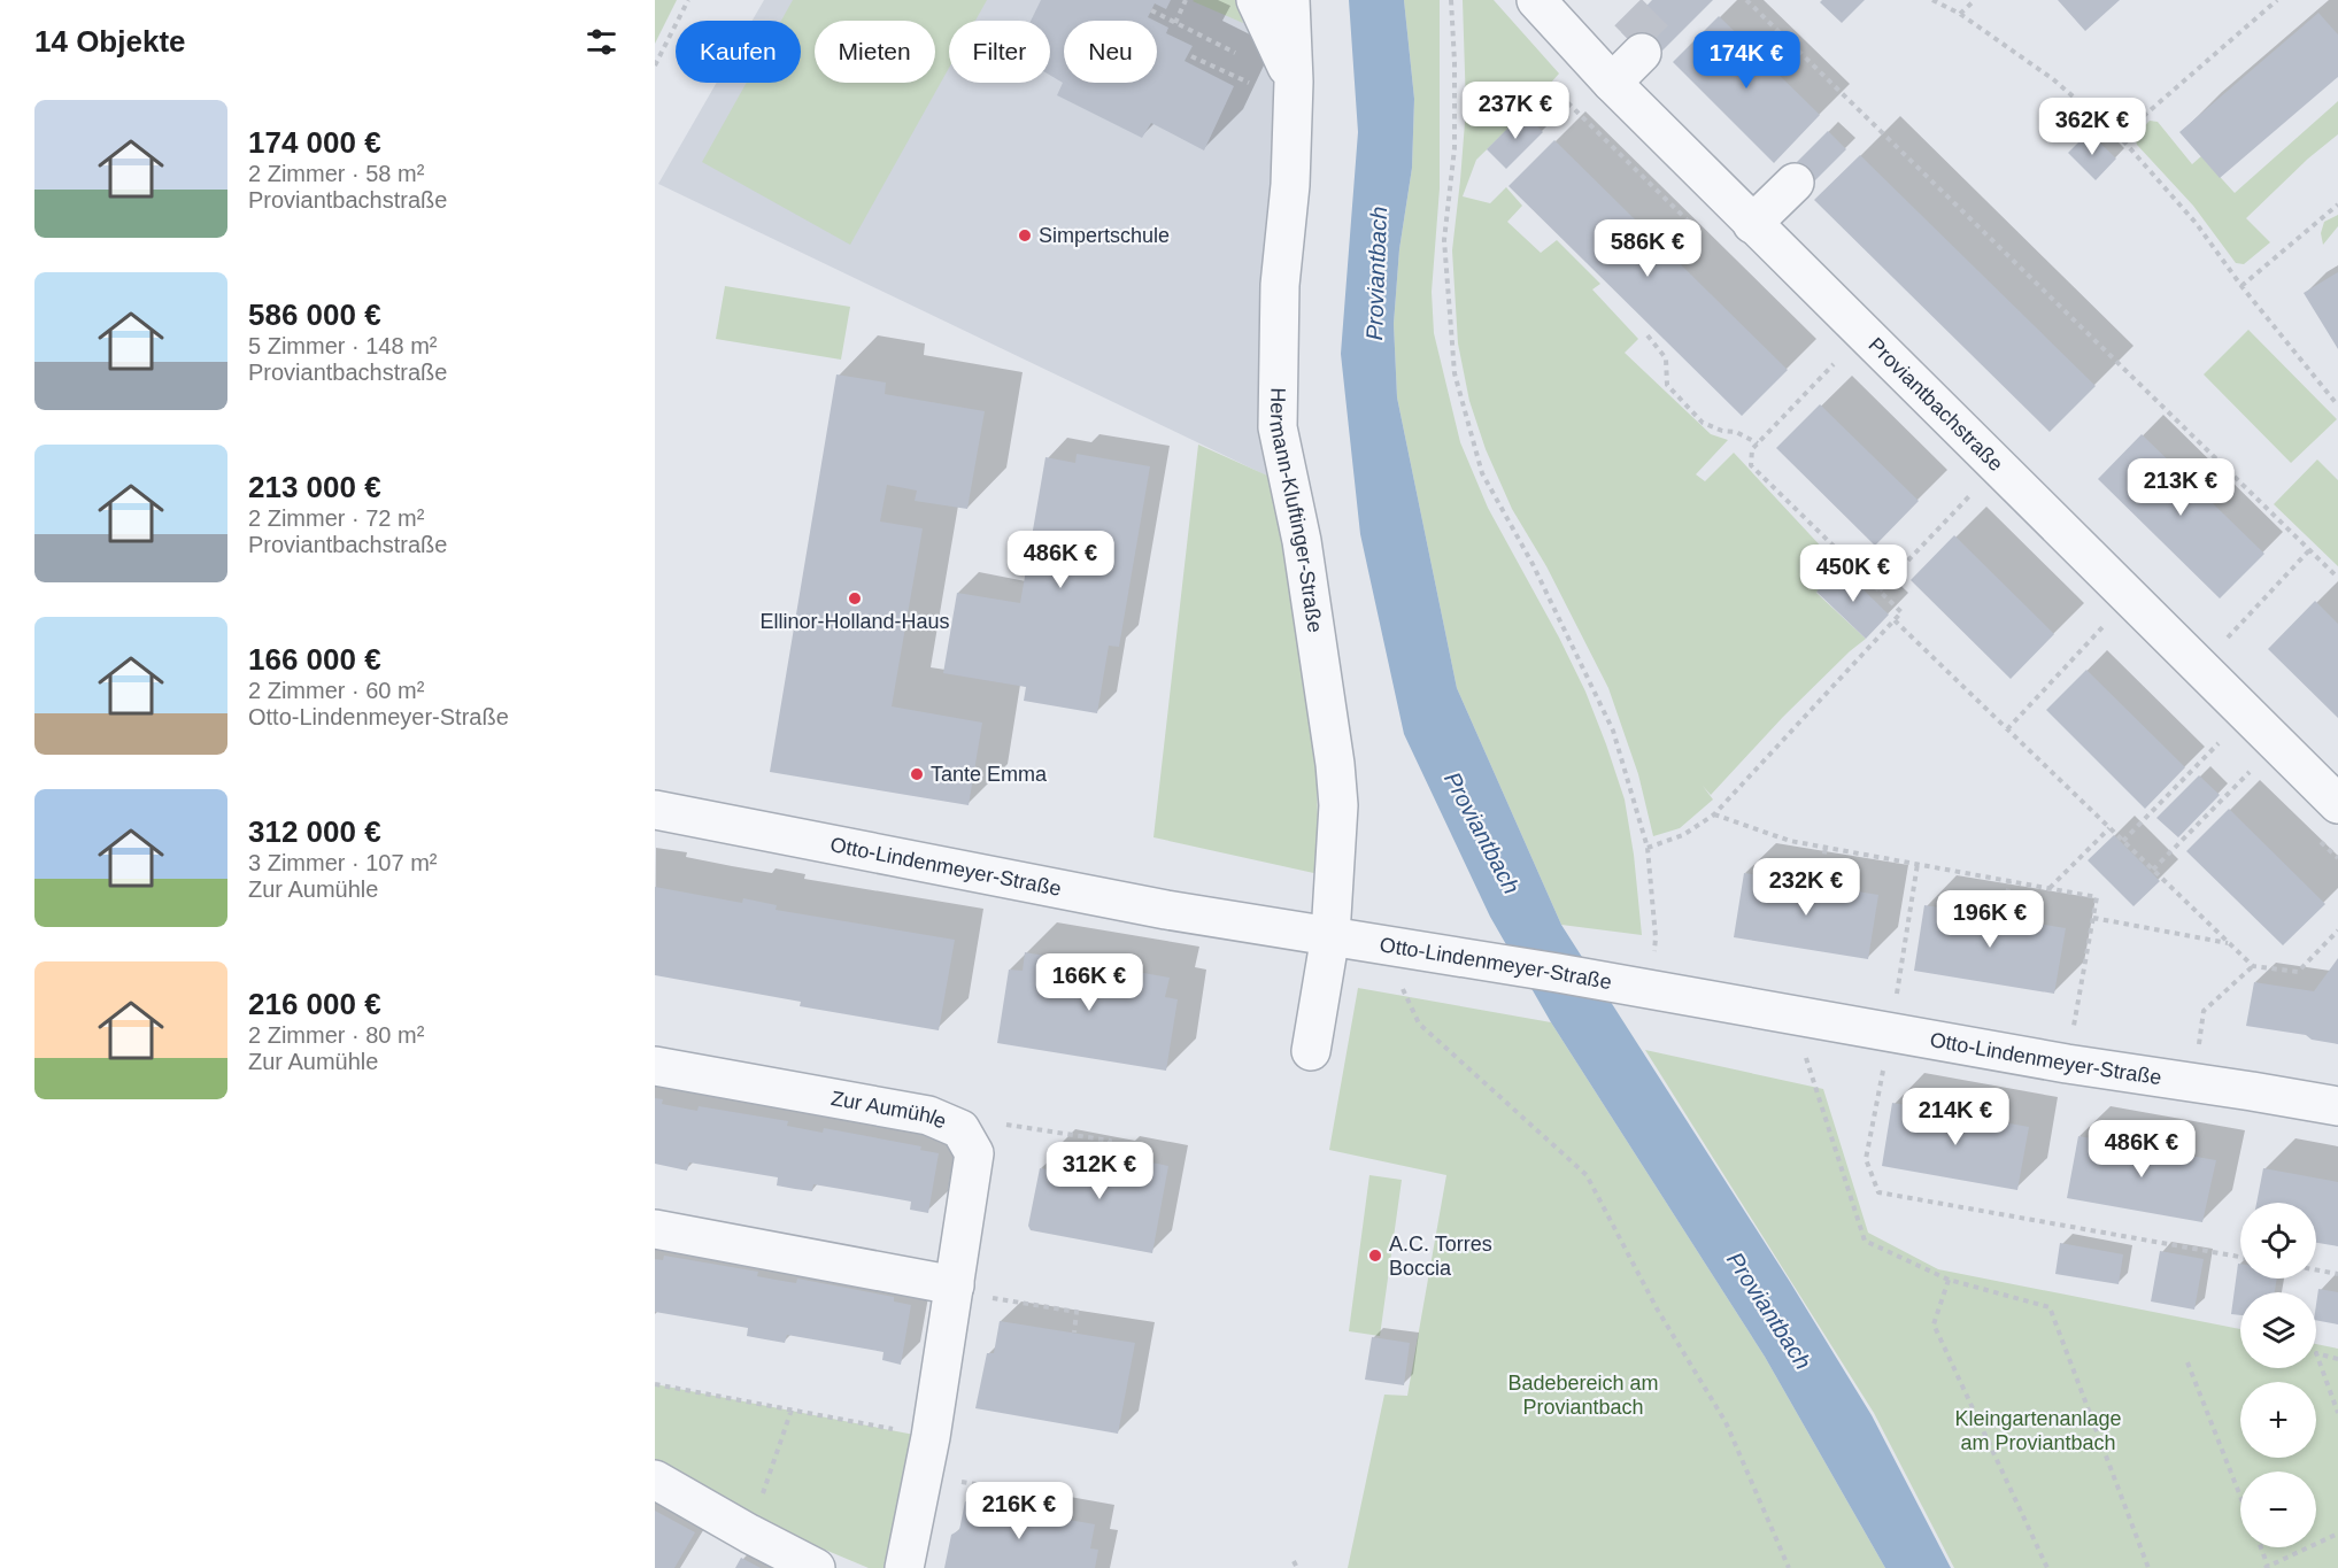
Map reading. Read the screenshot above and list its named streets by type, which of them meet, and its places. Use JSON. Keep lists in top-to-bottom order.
{
  "streets": {
    "street": [
      "Proviantbachstraße",
      "Hermann-Kluftinger-Straße",
      "Otto-Lindenmeyer-Straße",
      "Zur Aumühle"
    ]
  },
  "crossings": [
    ["Hermann-Kluftinger-Straße", "Otto-Lindenmeyer-Straße"]
  ],
  "water": ["Proviantbach"],
  "parks": ["Badebereich am Proviantbach", "Kleingartenanlage am Proviantbach"],
  "places": [
    "Simpertschule",
    "Ellinor-Holland-Haus",
    "Tante Emma",
    "A.C. Torres Boccia"
  ],
  "page": {
    "heading": "14 Objekte",
    "chip": [
      "Kaufen",
      "Mieten",
      "Filter",
      "Neu"
    ],
    "price": [
      "174K €",
      "237K €",
      "362K €",
      "586K €",
      "213K €",
      "486K €",
      "450K €",
      "232K €",
      "196K €",
      "166K €",
      "214K €",
      "486K €",
      "312K €",
      "216K €"
    ],
    "list": [
      {
        "name": "174 000 €",
        "note": "2 Zimmer · 58 m² · Proviantbachstraße"
      },
      {
        "name": "586 000 €",
        "note": "5 Zimmer · 148 m² · Proviantbachstraße"
      },
      {
        "name": "213 000 €",
        "note": "2 Zimmer · 72 m² · Proviantbachstraße"
      },
      {
        "name": "166 000 €",
        "note": "2 Zimmer · 60 m² · Otto-Lindenmeyer-Straße"
      },
      {
        "name": "312 000 €",
        "note": "3 Zimmer · 107 m² · Zur Aumühle"
      },
      {
        "name": "216 000 €",
        "note": "2 Zimmer · 80 m² · Zur Aumühle"
      }
    ],
    "map_buttons": ["+", "−"]
  }
}
